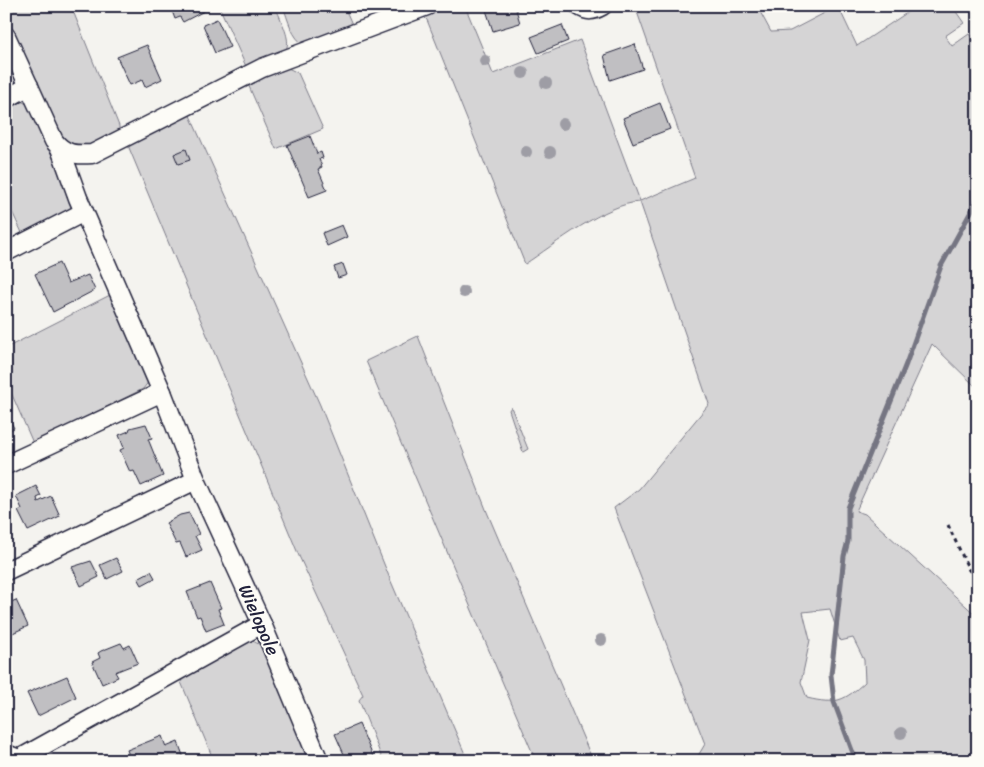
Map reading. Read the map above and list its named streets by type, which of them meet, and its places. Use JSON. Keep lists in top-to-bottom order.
{
  "streets": {
    "street": ["Wielopole"]
  }
}
